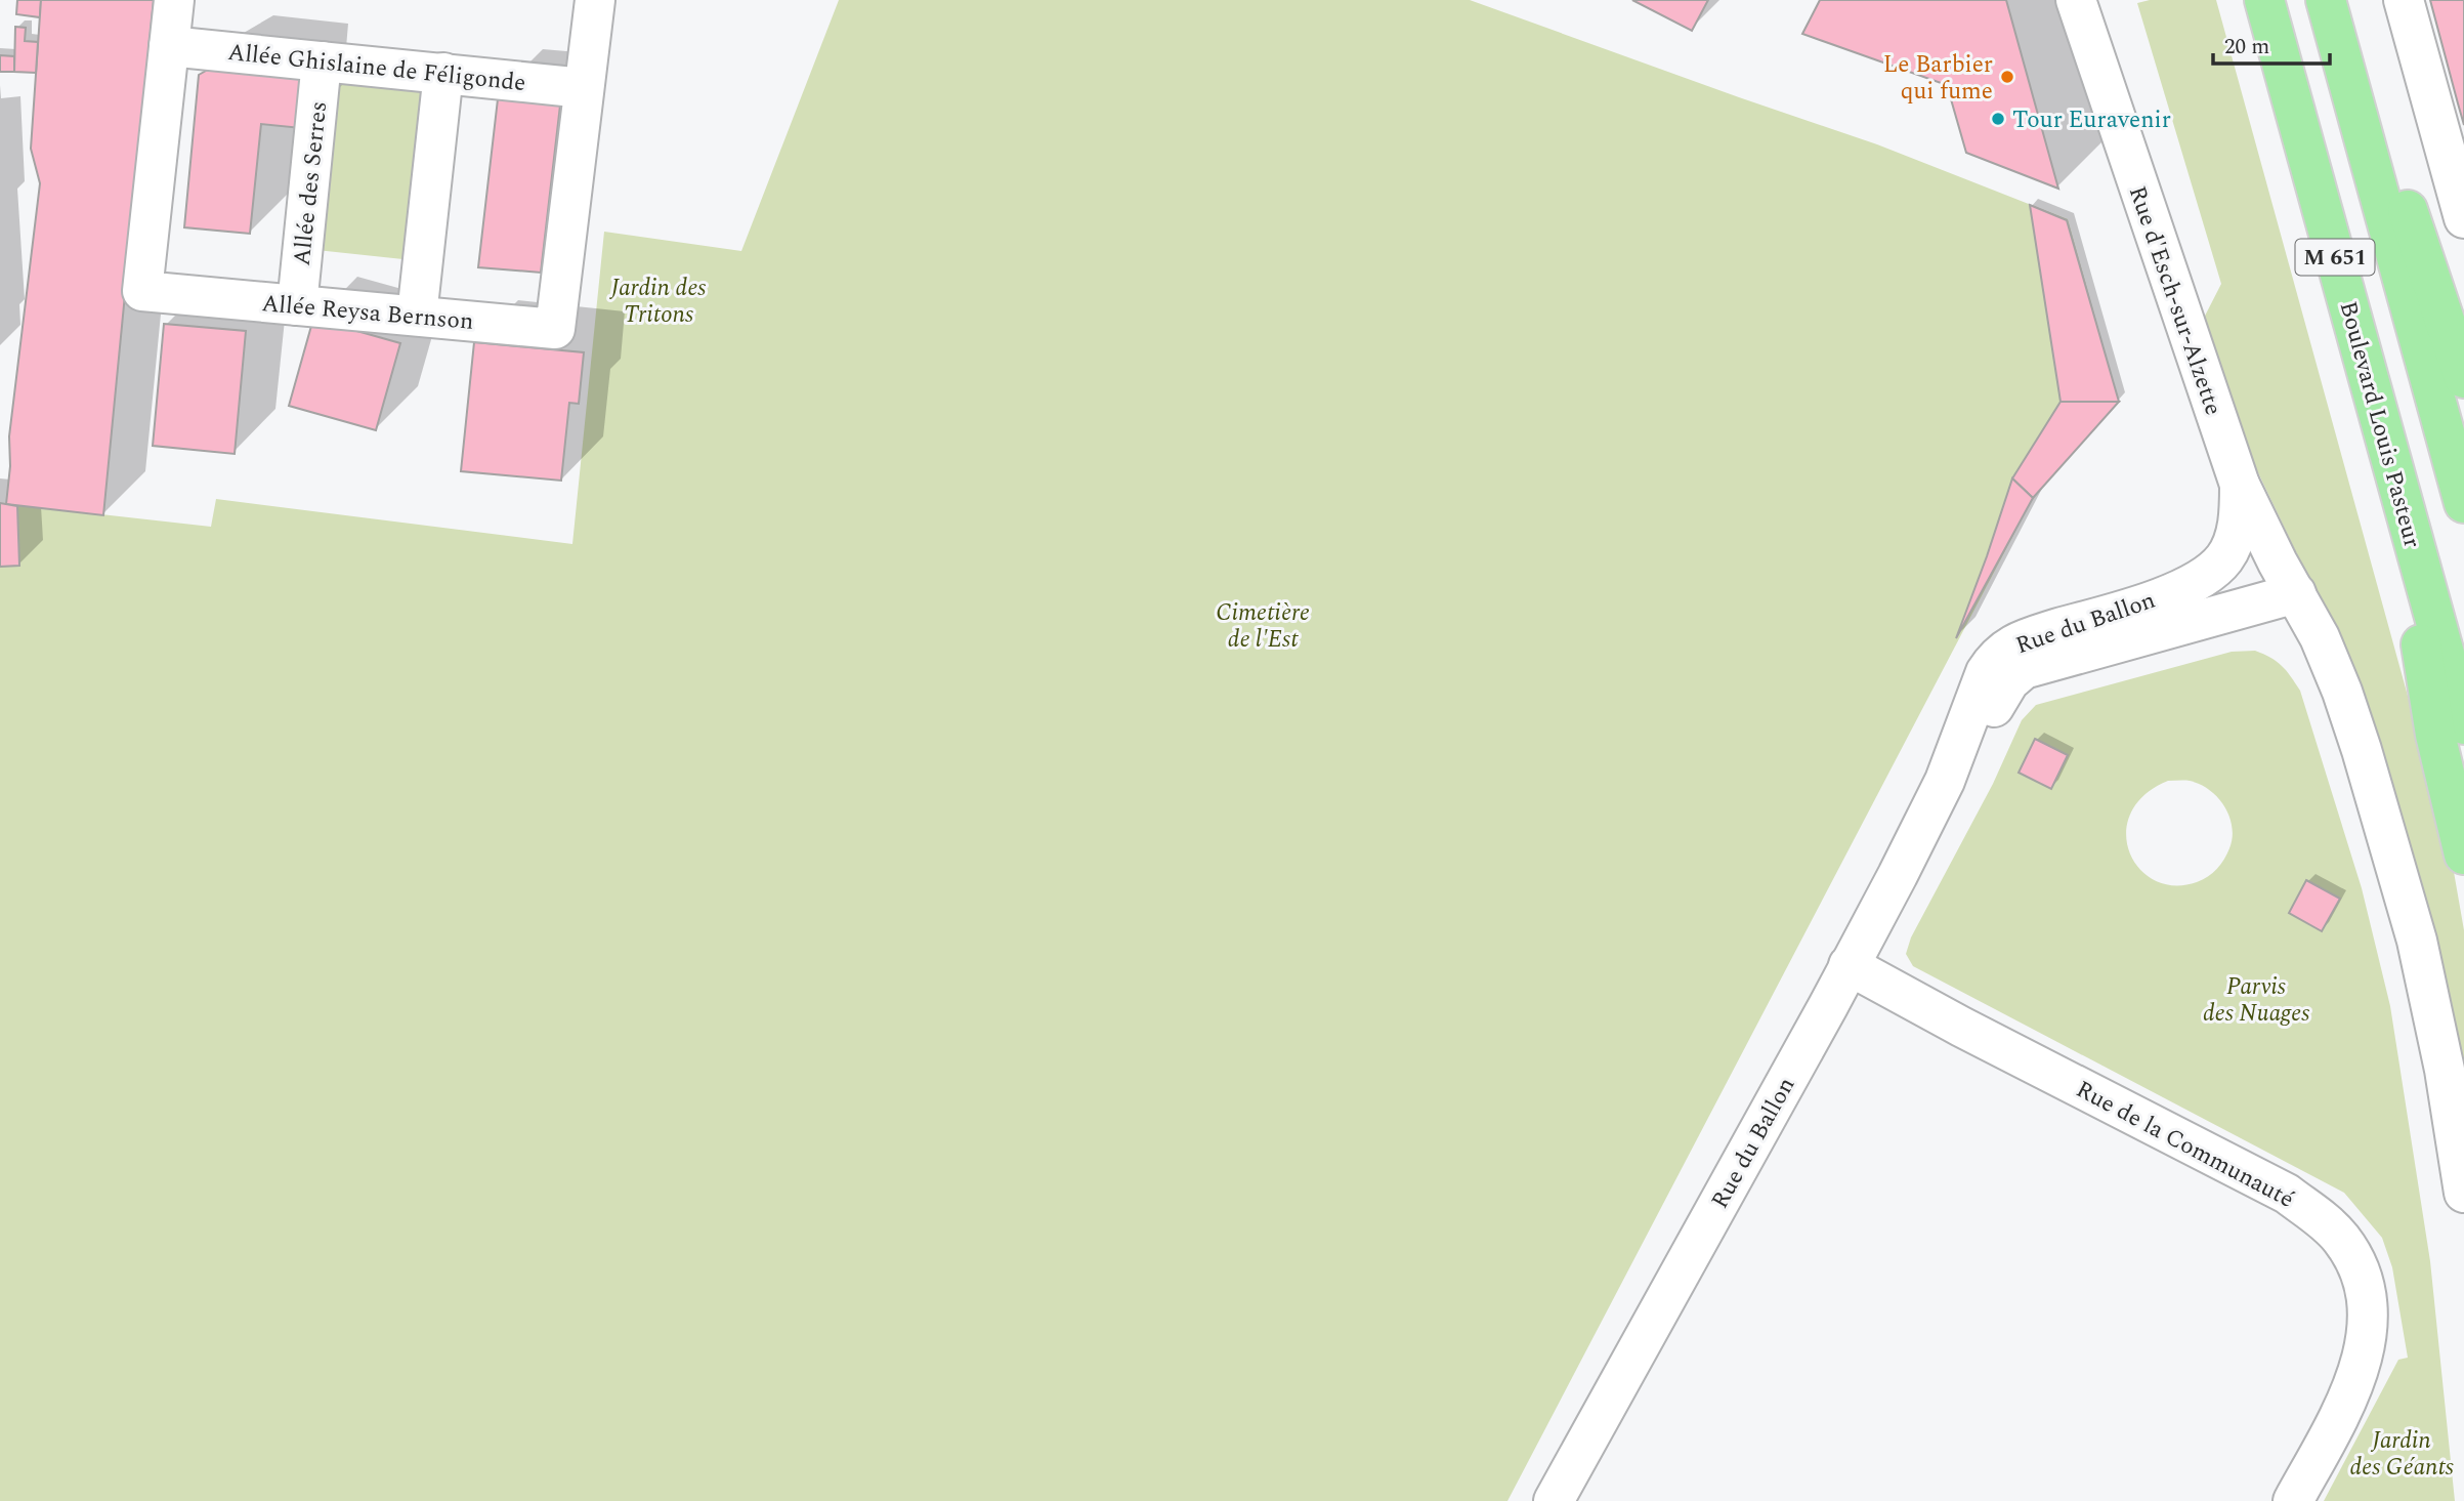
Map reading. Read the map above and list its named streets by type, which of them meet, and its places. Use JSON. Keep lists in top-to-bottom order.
{
  "streets": {
    "highway": ["M 651", "Boulevard Louis Pasteur"],
    "street": [
      "Allée Ghislaine de Féligonde",
      "Allée des Serres",
      "Rue d'Esch-sur-Alzette",
      "Allée Reysa Bernson",
      "Rue du Ballon",
      "Rue de la Communauté"
    ]
  },
  "crossings": [
    ["Allée Ghislaine de Féligonde", "Allée des Serres"],
    ["Allée Ghislaine de Féligonde", "Allée Reysa Bernson"],
    ["Allée des Serres", "Allée Reysa Bernson"],
    ["Rue d'Esch-sur-Alzette", "Rue du Ballon"],
    ["Rue du Ballon", "Rue de la Communauté"]
  ],
  "parks": [
    "Jardin des Tritons",
    "Cimetière de l'Est",
    "Parvis des Nuages",
    "Jardin des Géants"
  ],
  "places": ["Le Barbier qui fume", "Tour Euravenir"],
  "scale_bar": "20 m"
}
